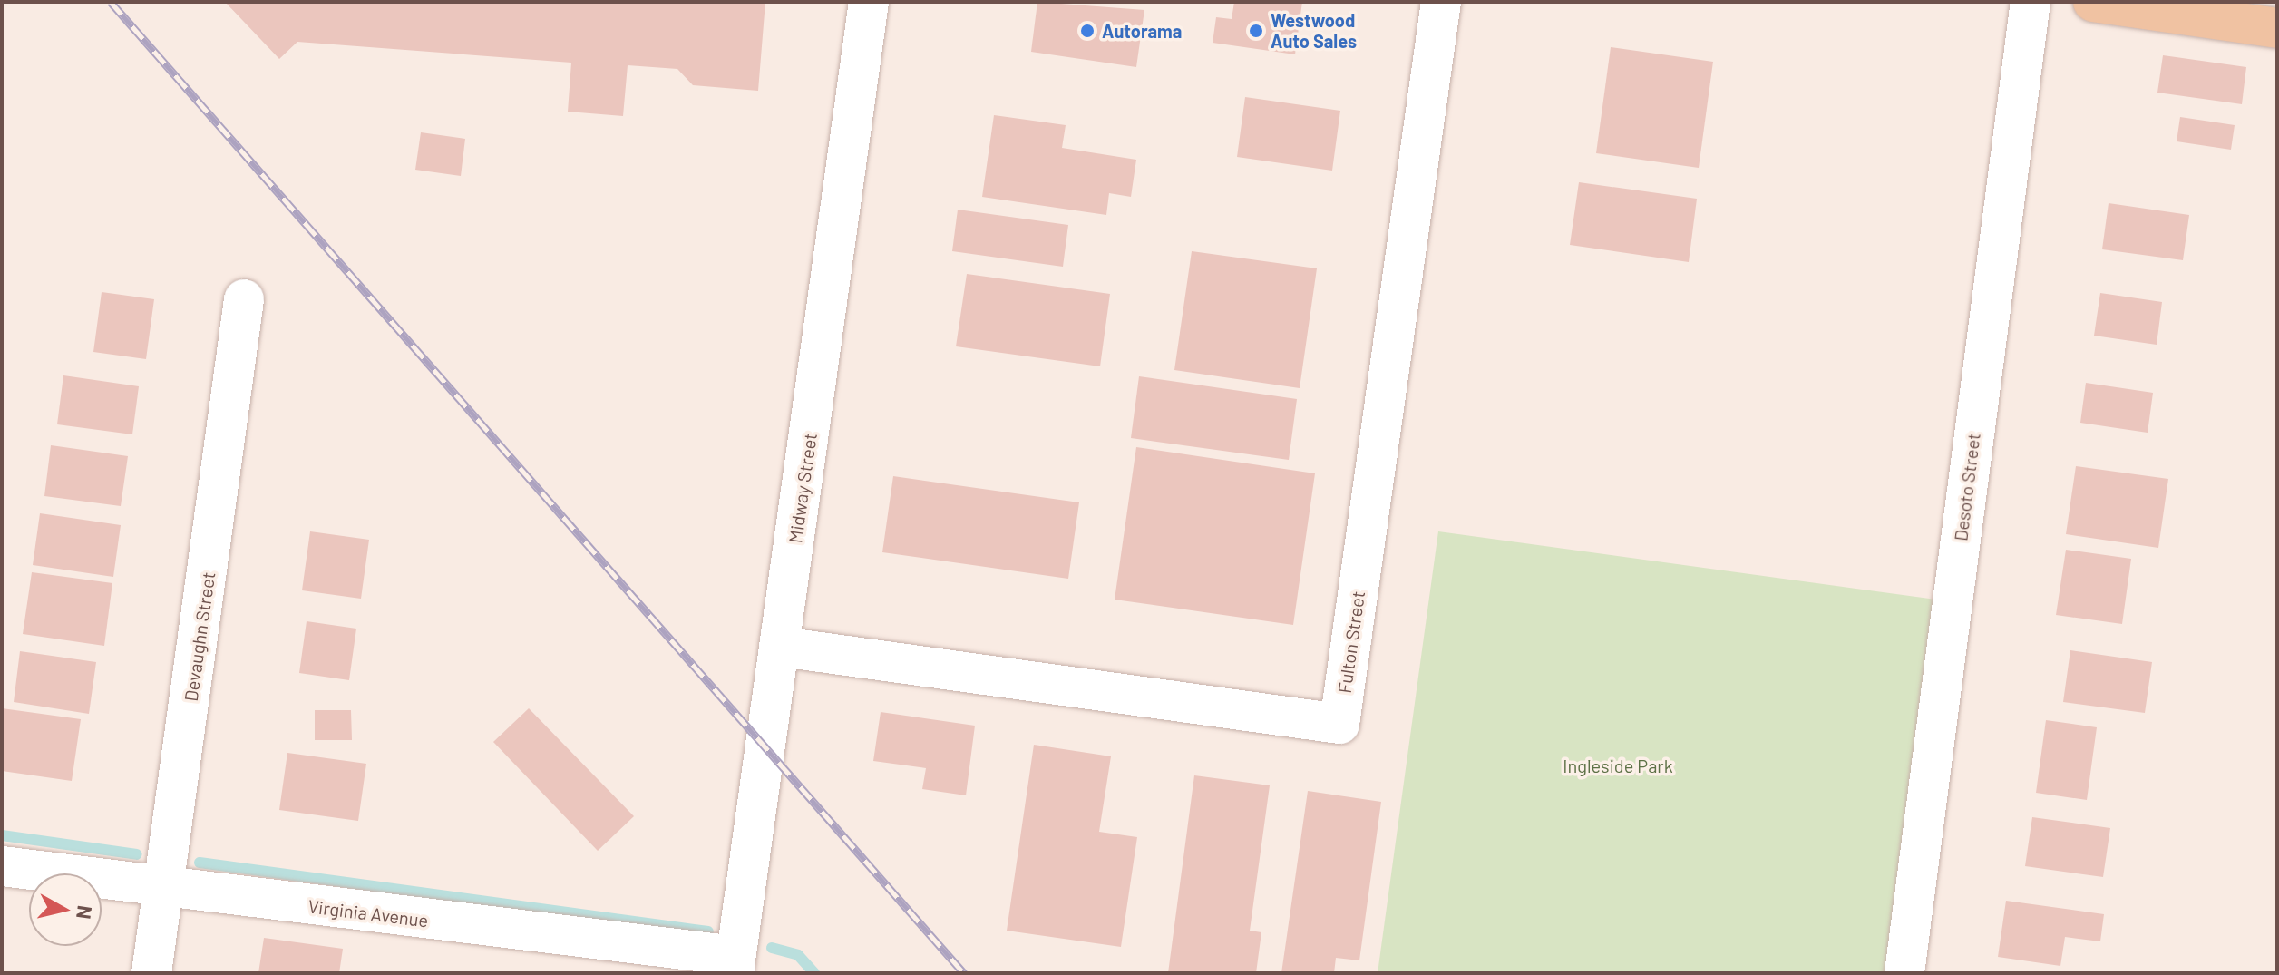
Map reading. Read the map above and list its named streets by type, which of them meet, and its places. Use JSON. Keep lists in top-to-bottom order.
{
  "streets": {
    "street": [
      "Desoto Street",
      "Midway Street",
      "Devaughn Street",
      "Fulton Street",
      "Virginia Avenue"
    ]
  },
  "crossings": [
    ["Midway Street", "Fulton Street"],
    ["Midway Street", "Virginia Avenue"],
    ["Devaughn Street", "Virginia Avenue"]
  ],
  "parks": ["Ingleside Park"],
  "places": ["Autorama", "Westwood Auto Sales"],
  "north": "right"
}
